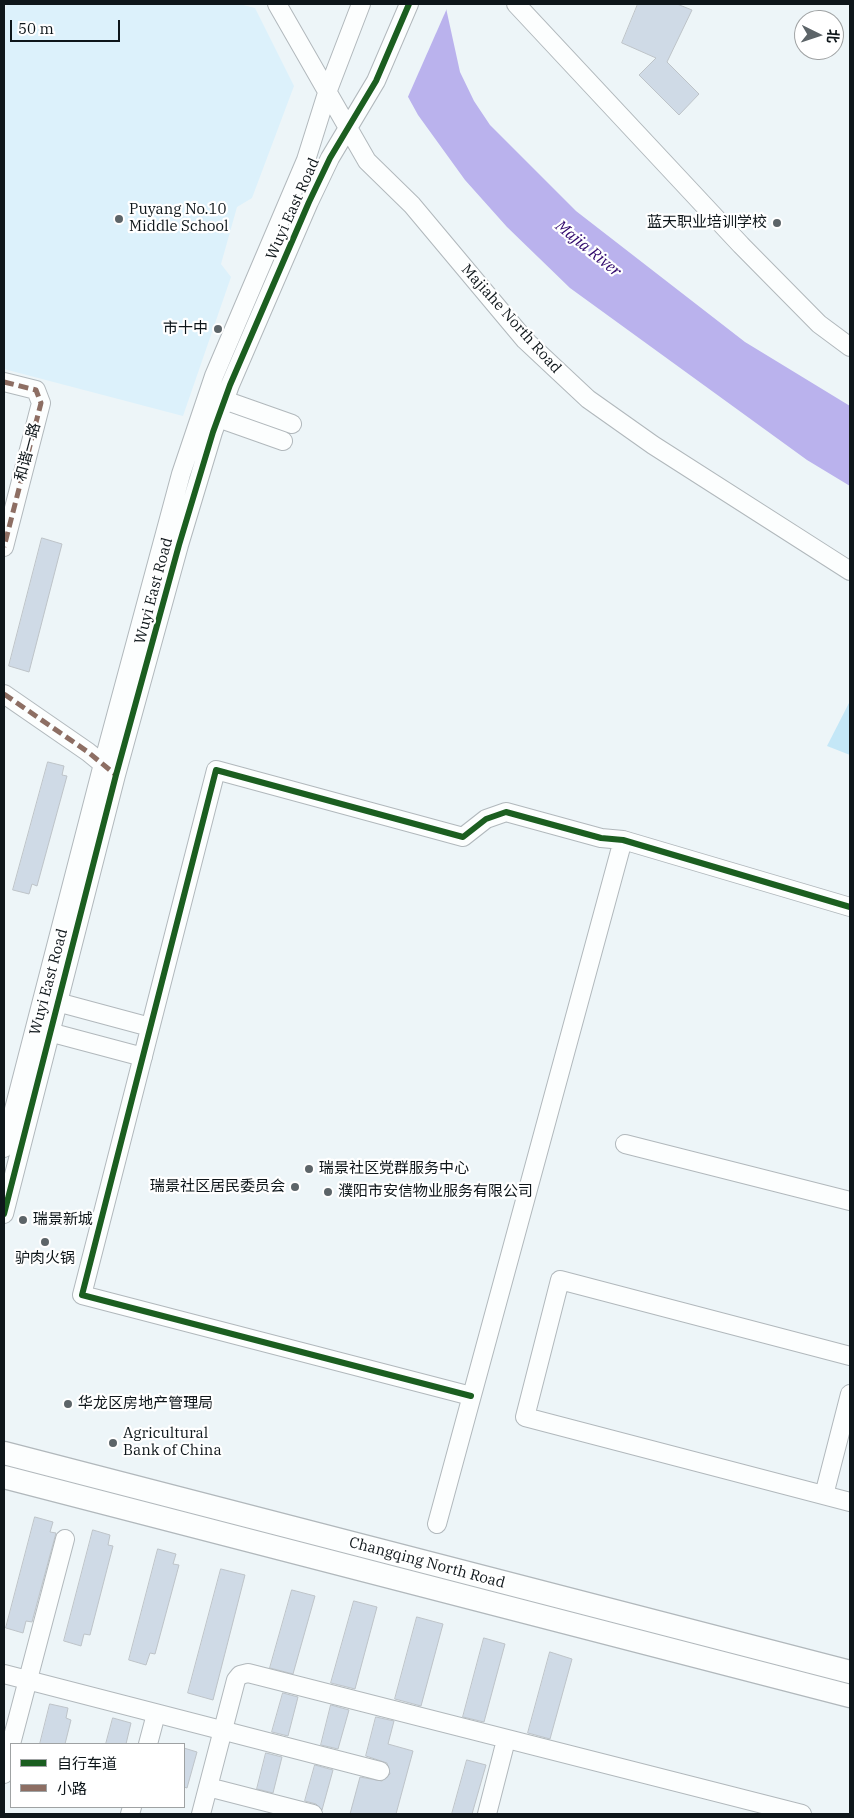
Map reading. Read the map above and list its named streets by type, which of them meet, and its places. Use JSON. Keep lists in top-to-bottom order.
{
  "streets": {
    "main road": ["Changqing North Road"],
    "street": ["Wuyi East Road", "Majiahe North Road", "和谐一路"]
  },
  "crossings": [
    ["Wuyi East Road", "Majiahe North Road"]
  ],
  "water": ["Majia River"],
  "places": [
    "Puyang No.10 Middle School",
    "蓝天职业培训学校",
    "市十中",
    "瑞景社区党群服务中心",
    "瑞景社区居民委员会",
    "濮阳市安信物业服务有限公司",
    "瑞景新城",
    "驴肉火锅",
    "华龙区房地产管理局",
    "Agricultural Bank of China"
  ],
  "legend": ["自行车道", "小路"],
  "scale_bar": "50 m",
  "north": "right"
}
